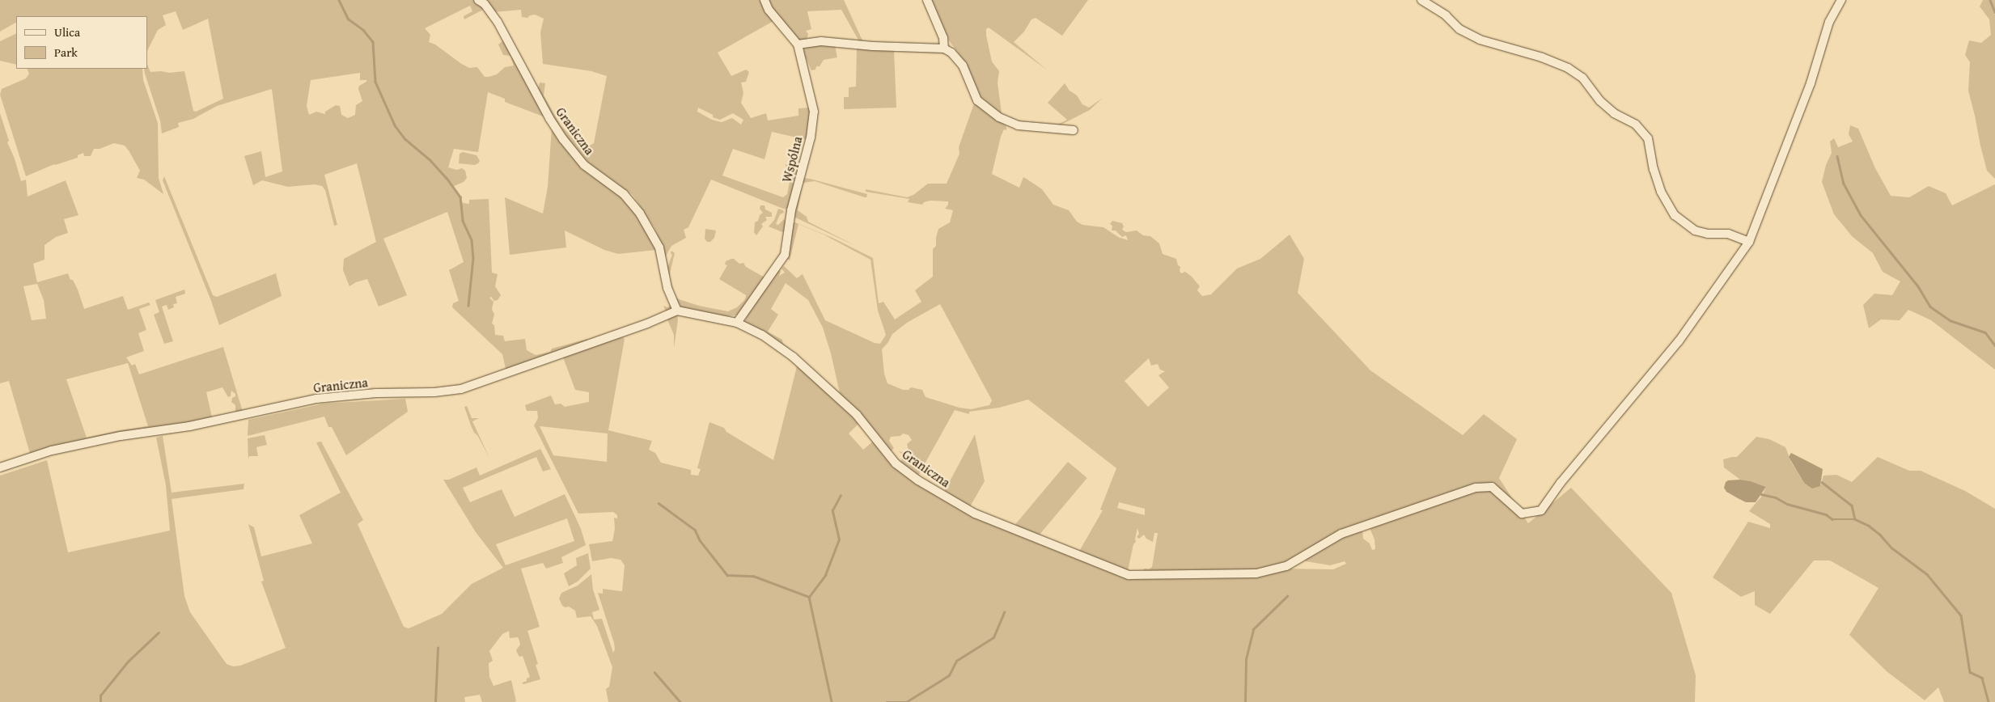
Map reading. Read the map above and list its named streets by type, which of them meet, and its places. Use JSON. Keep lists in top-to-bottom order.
{
  "streets": {
    "street": ["Graniczna", "Wspólna"]
  },
  "crossings": [
    ["Graniczna", "Wspólna"]
  ],
  "legend": ["Ulica", "Park"]
}
